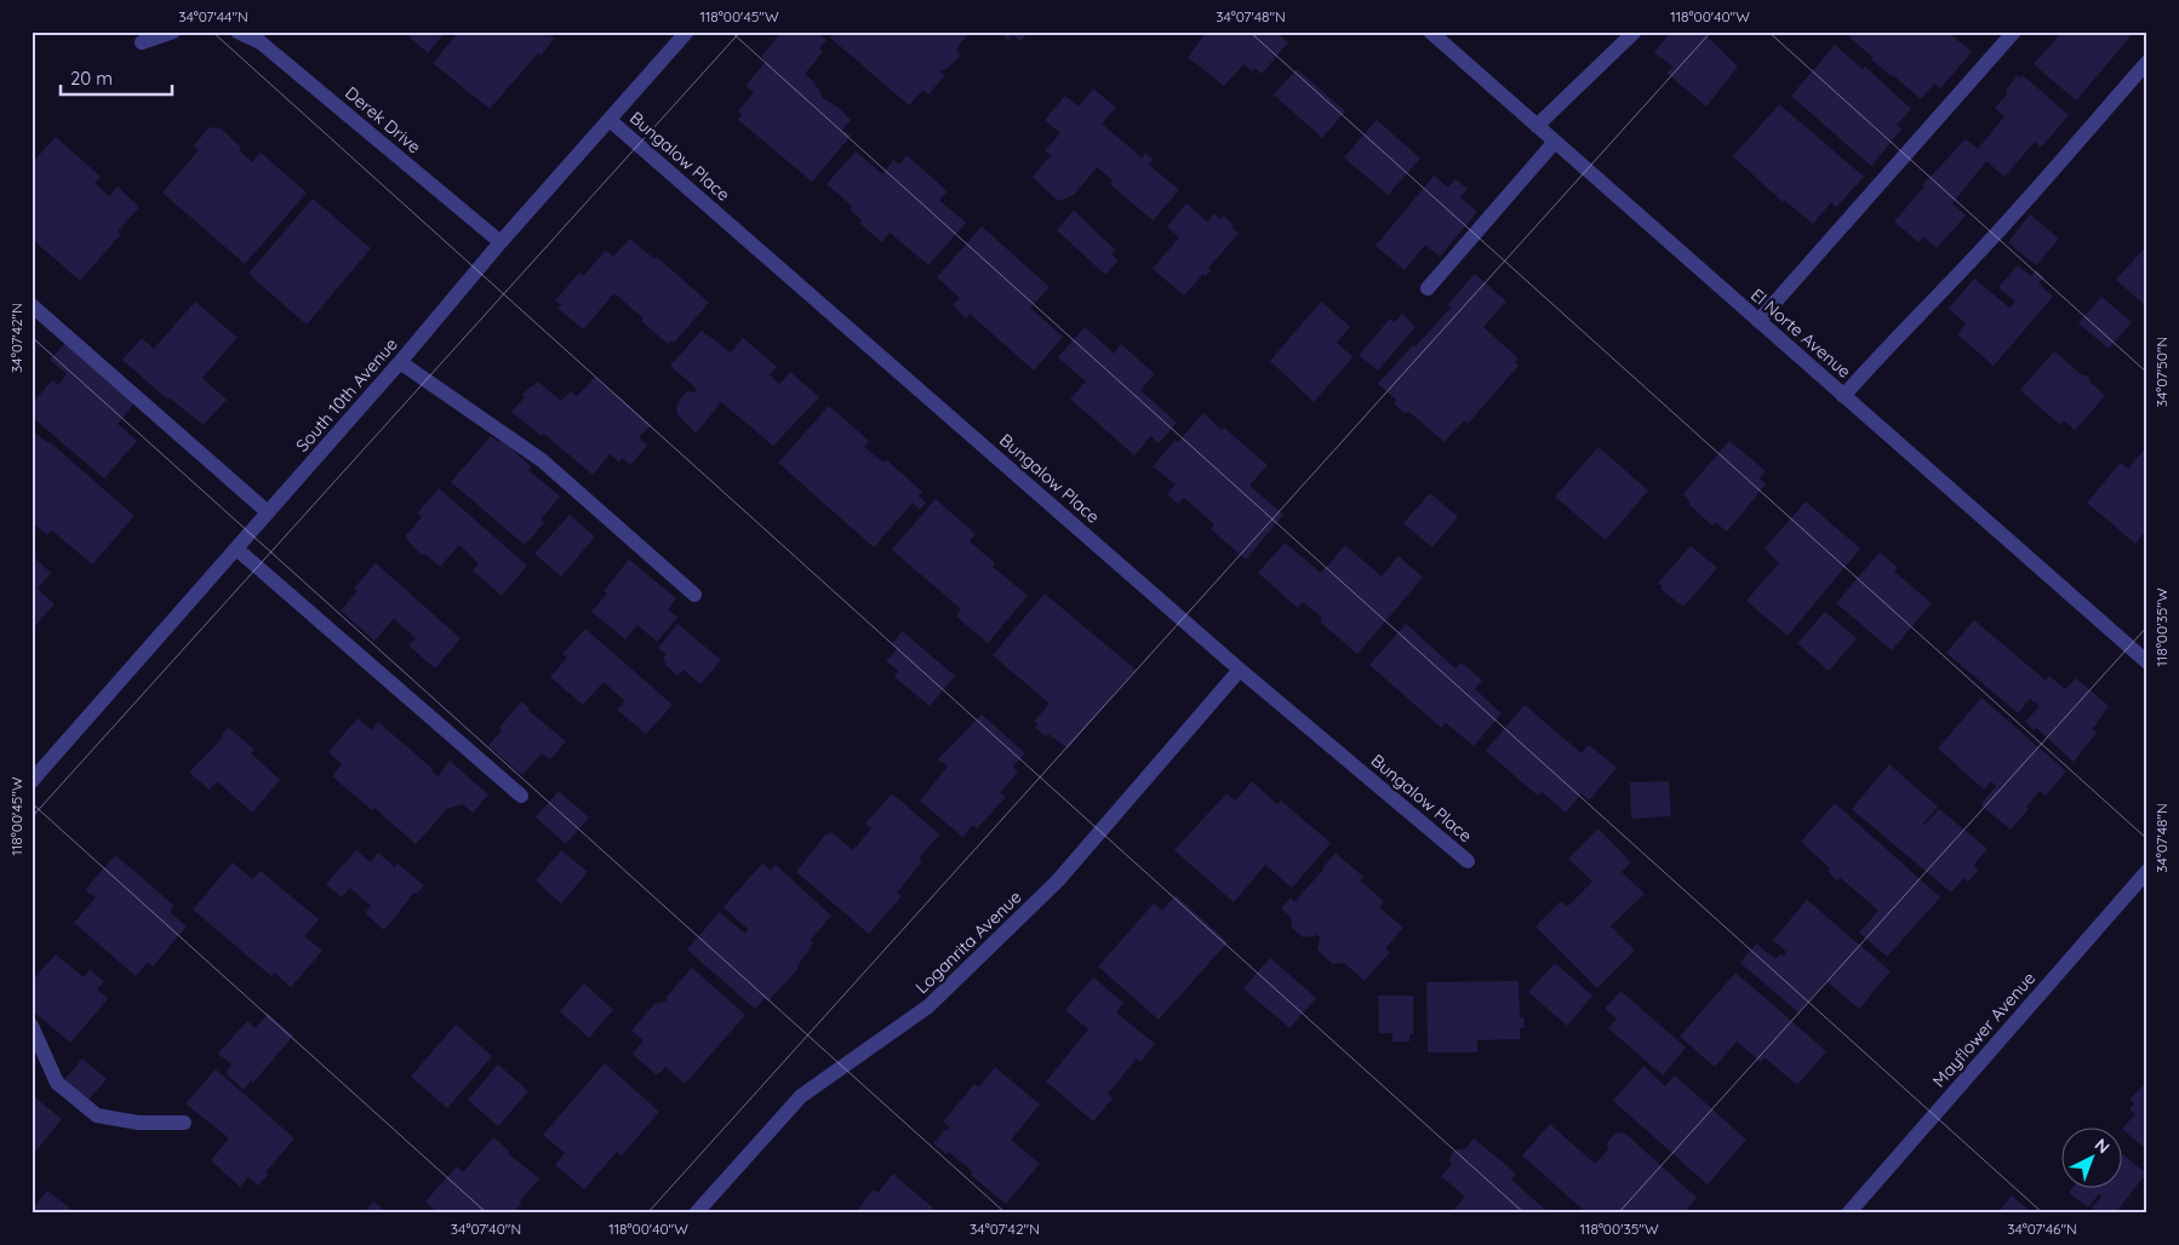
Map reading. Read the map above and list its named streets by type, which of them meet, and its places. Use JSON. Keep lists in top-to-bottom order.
{
  "streets": {
    "street": [
      "Derek Drive",
      "Bungalow Place",
      "El Norte Avenue",
      "South 10th Avenue",
      "Loganrita Avenue",
      "Mayflower Avenue"
    ]
  },
  "crossings": [
    ["Derek Drive", "South 10th Avenue"],
    ["Bungalow Place", "South 10th Avenue"],
    ["Bungalow Place", "Loganrita Avenue"]
  ],
  "scale_bar": "20 m",
  "north": "top right",
  "coordinates": [
    "34°07'44\"N",
    "118°00'45\"W",
    "34°07'48\"N",
    "118°00'40\"W",
    "34°07'42\"N",
    "34°07'50\"N",
    "118°00'35\"W",
    "34°07'40\"N",
    "34°07'46\"N"
  ]
}
